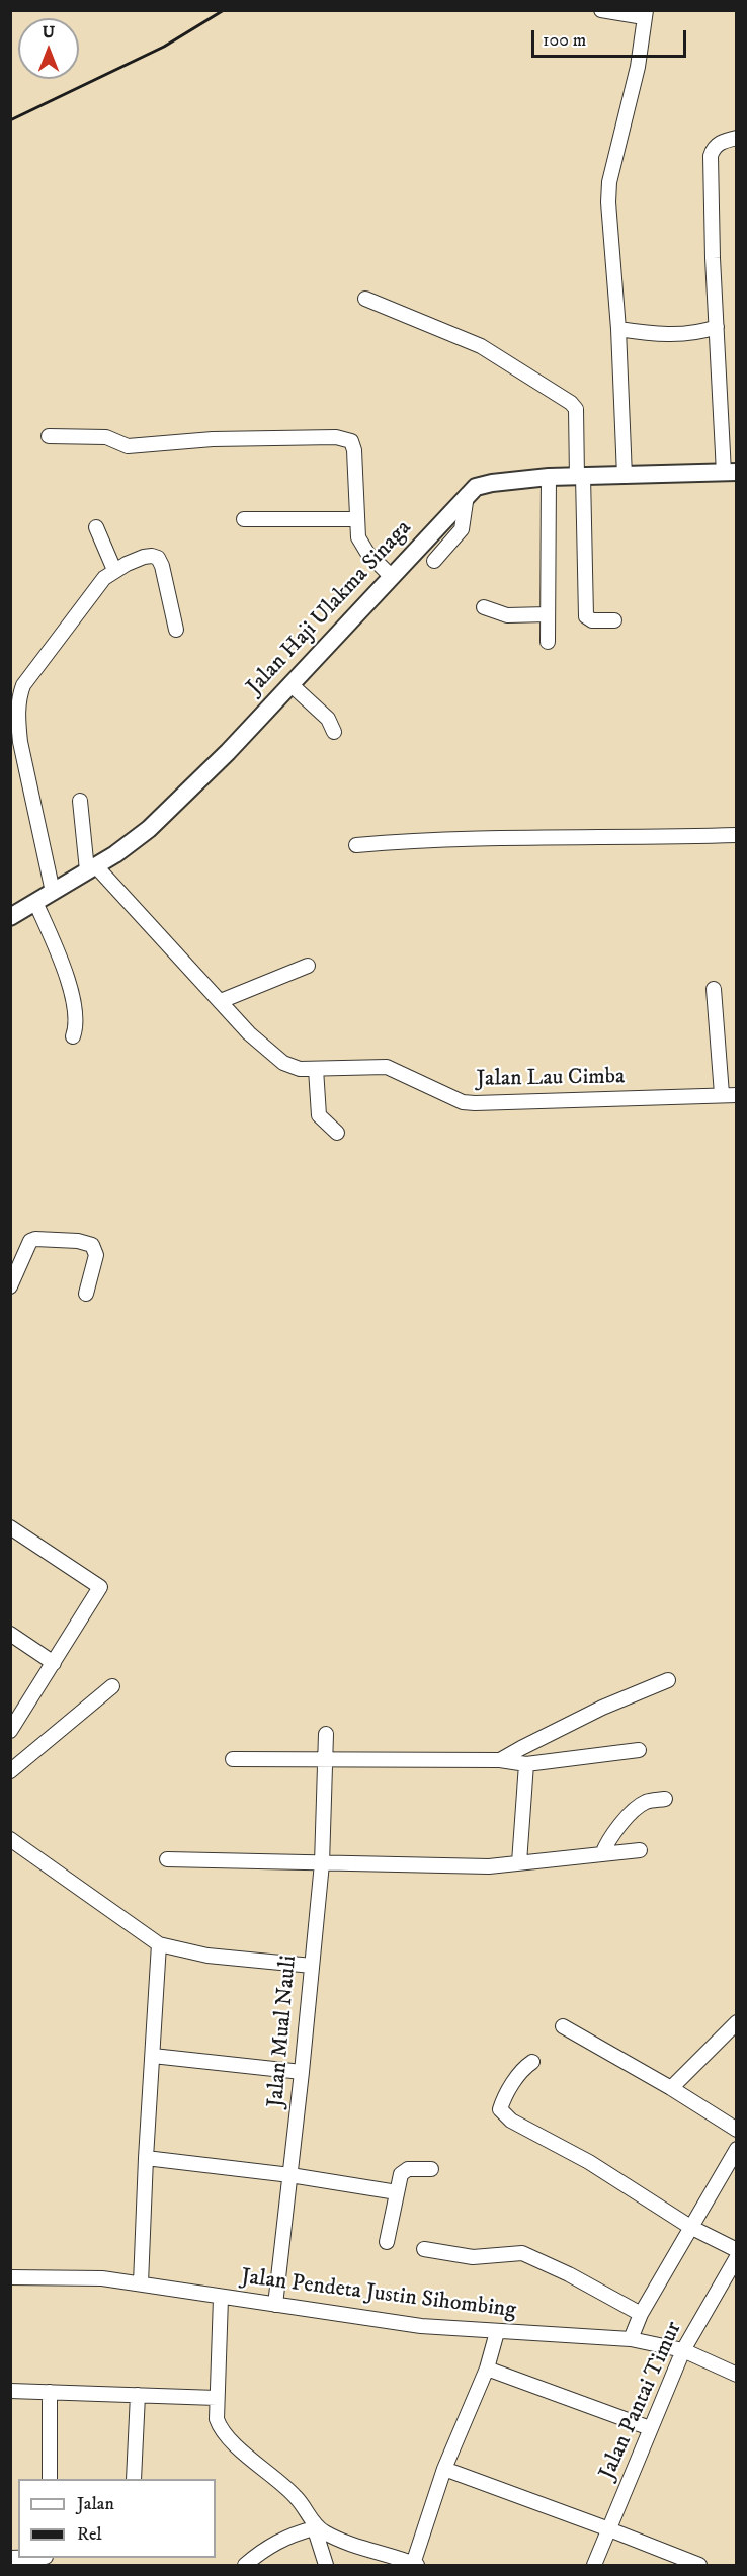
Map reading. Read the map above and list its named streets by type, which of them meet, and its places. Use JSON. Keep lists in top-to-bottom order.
{
  "streets": {
    "main road": ["Jalan Haji Ulakma Sinaga"],
    "street": [
      "Jalan Lau Cimba",
      "Jalan Mual Nauli",
      "Jalan Pendeta Justin Sihombing",
      "Jalan Pantai Timur"
    ]
  },
  "crossings": [
    ["Jalan Haji Ulakma Sinaga", "Jalan Lau Cimba"],
    ["Jalan Mual Nauli", "Jalan Pendeta Justin Sihombing"],
    ["Jalan Pendeta Justin Sihombing", "Jalan Pantai Timur"]
  ],
  "legend": ["Jalan", "Rel"],
  "scale_bar": "100 m",
  "north": "top"
}
